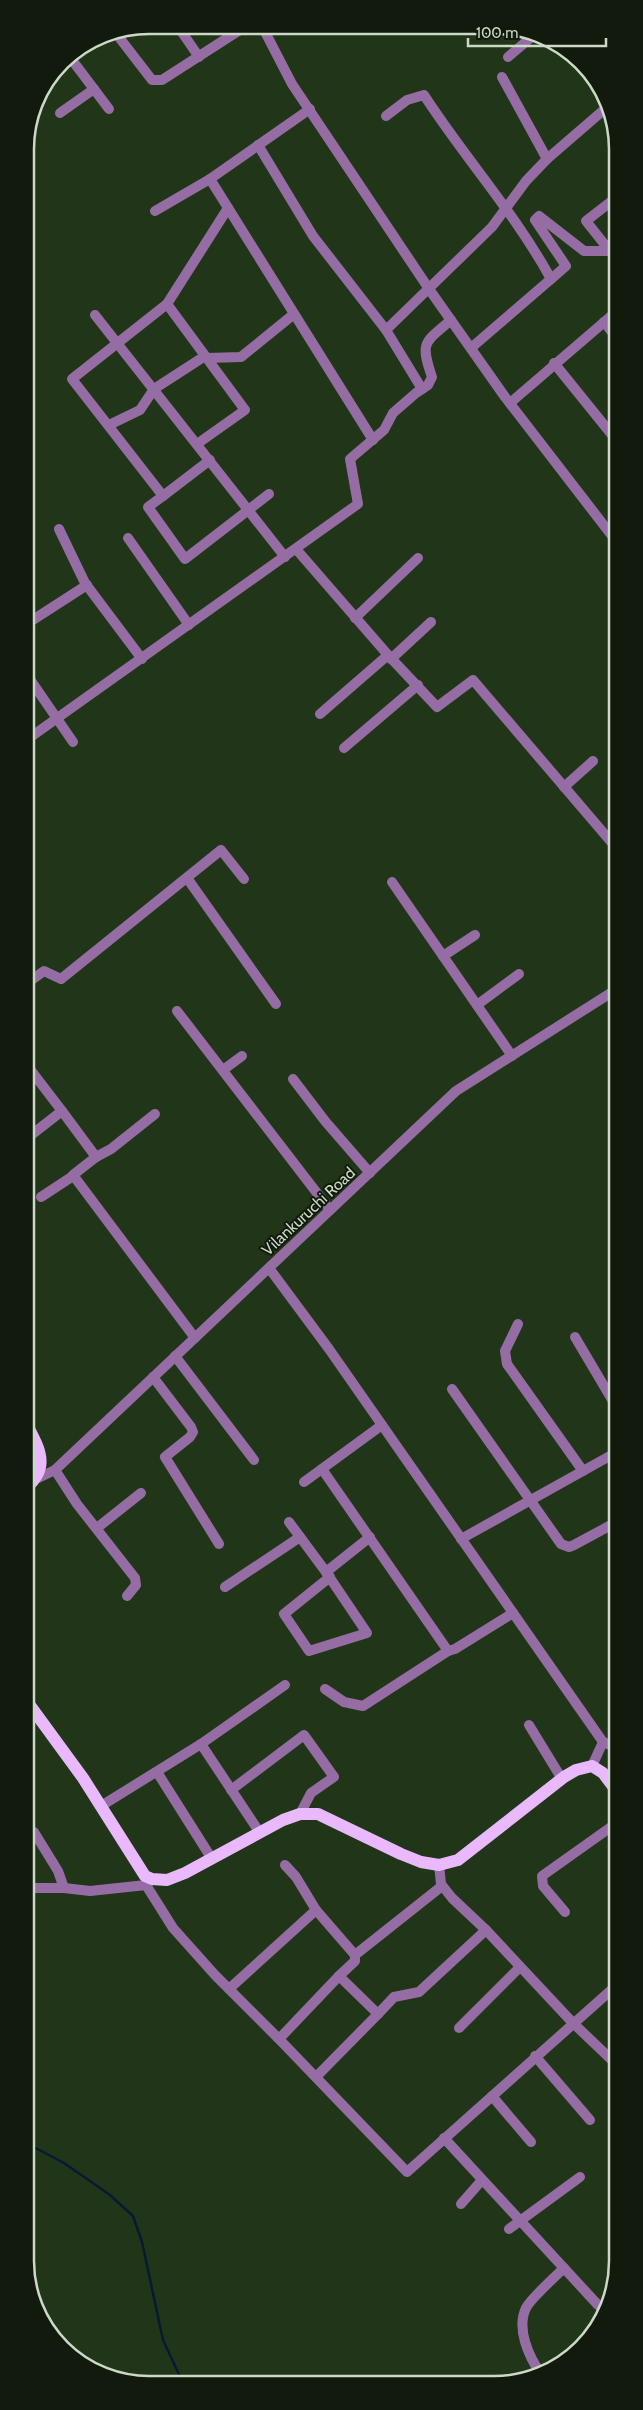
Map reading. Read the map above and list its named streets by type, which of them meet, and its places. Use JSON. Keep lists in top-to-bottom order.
{
  "streets": {
    "street": ["Vilankuruchi Road"]
  },
  "scale_bar": "100 m"
}
